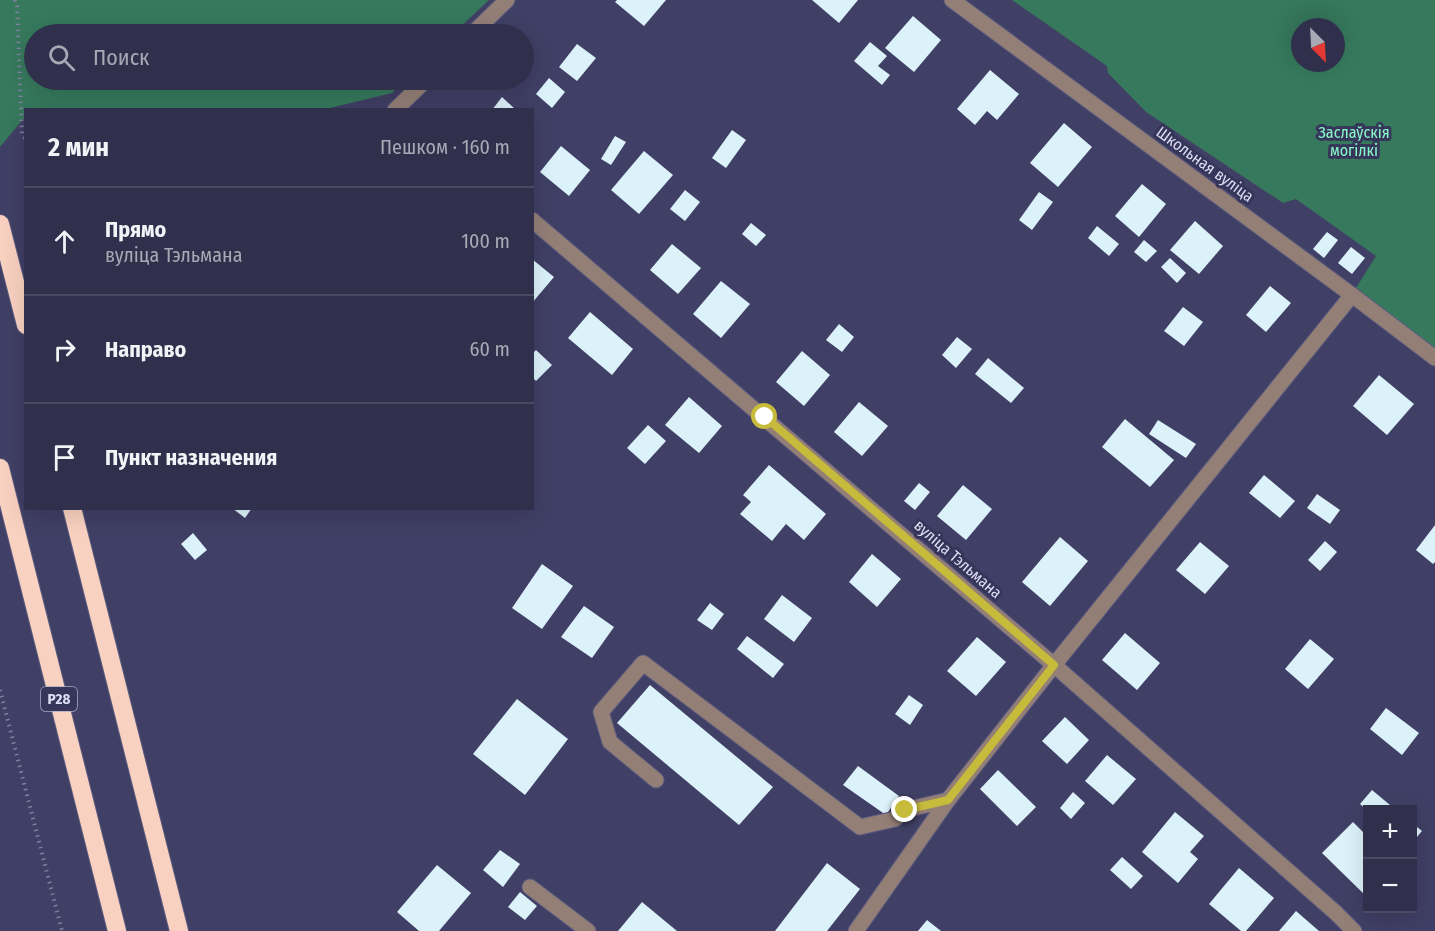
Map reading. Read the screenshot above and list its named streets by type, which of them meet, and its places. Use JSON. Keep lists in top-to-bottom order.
{
  "streets": {
    "highway": ["Р28"],
    "street": ["Школьная вуліца", "вуліца Тэльмана"]
  },
  "parks": ["Заслаўскія могілкі"],
  "north": "bottom right",
  "page": {
    "search": "Поиск",
    "heading": ["2 мин", "Пешком · 160 m"],
    "list": [
      ["Прямо", "вуліца Тэльмана", "100 m"],
      ["Направо", "60 m"],
      "Пункт назначения"
    ],
    "map_buttons": ["+", "−"]
  }
}
